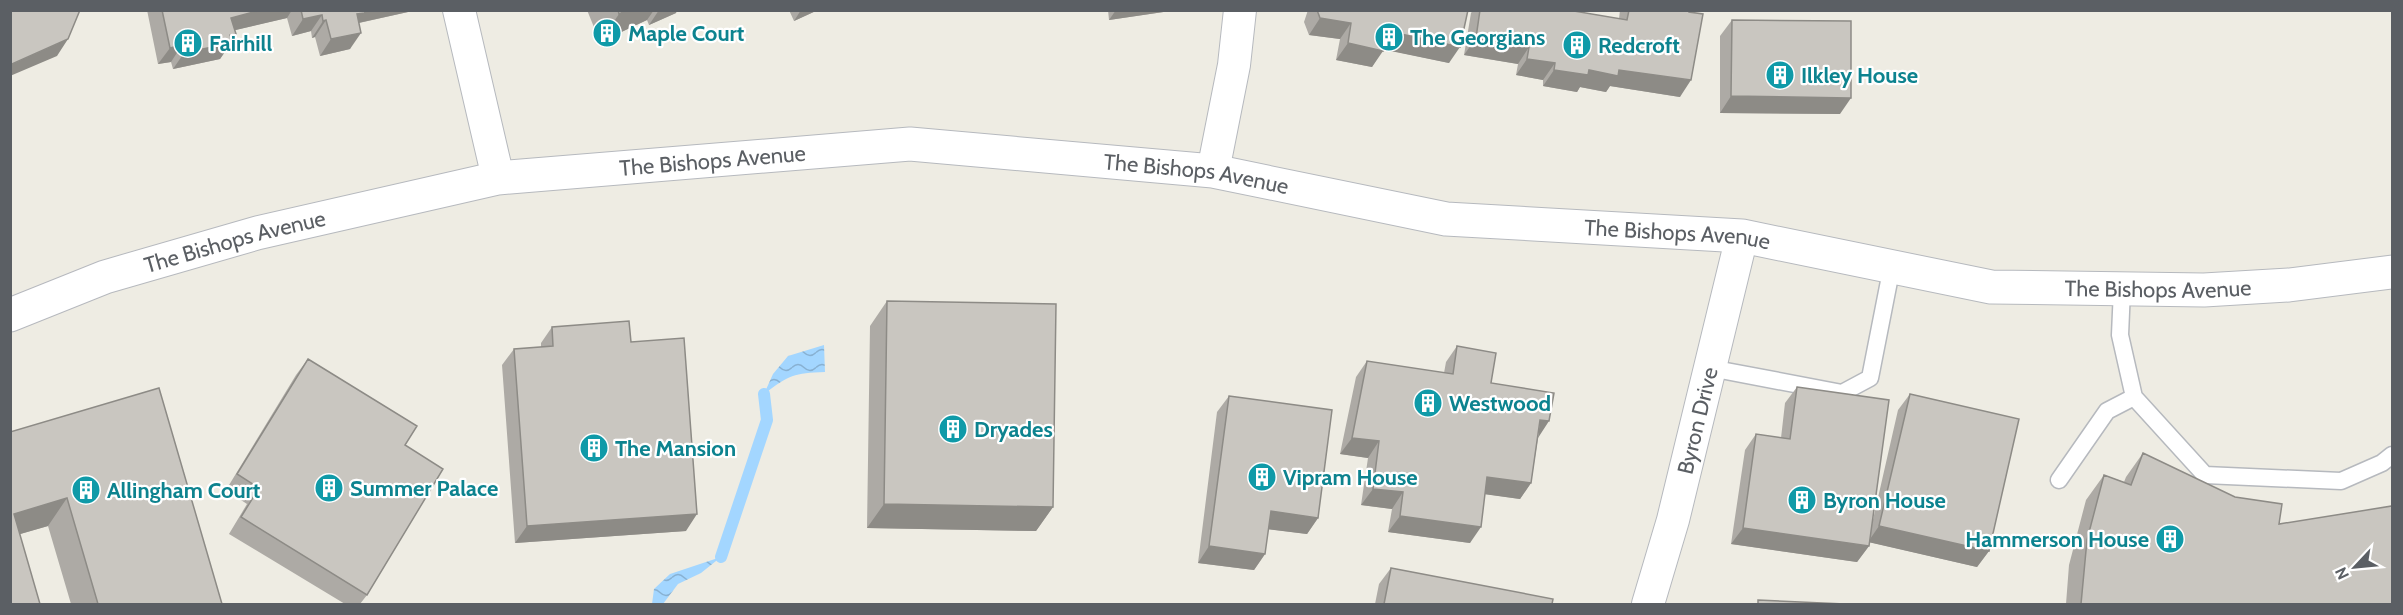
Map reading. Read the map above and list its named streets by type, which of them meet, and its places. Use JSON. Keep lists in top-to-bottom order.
{
  "streets": {
    "street": ["The Bishops Avenue", "Byron Drive"]
  },
  "crossings": [
    ["The Bishops Avenue", "Byron Drive"]
  ],
  "places": {
    "building": [
      "Maple Court",
      "The Georgians",
      "Fairhill",
      "Redcroft",
      "Ilkley House",
      "Westwood",
      "Dryades",
      "The Mansion",
      "Vipram House",
      "Summer Palace",
      "Allingham Court",
      "Byron House",
      "Hammerson House"
    ]
  },
  "north": "bottom left"
}
